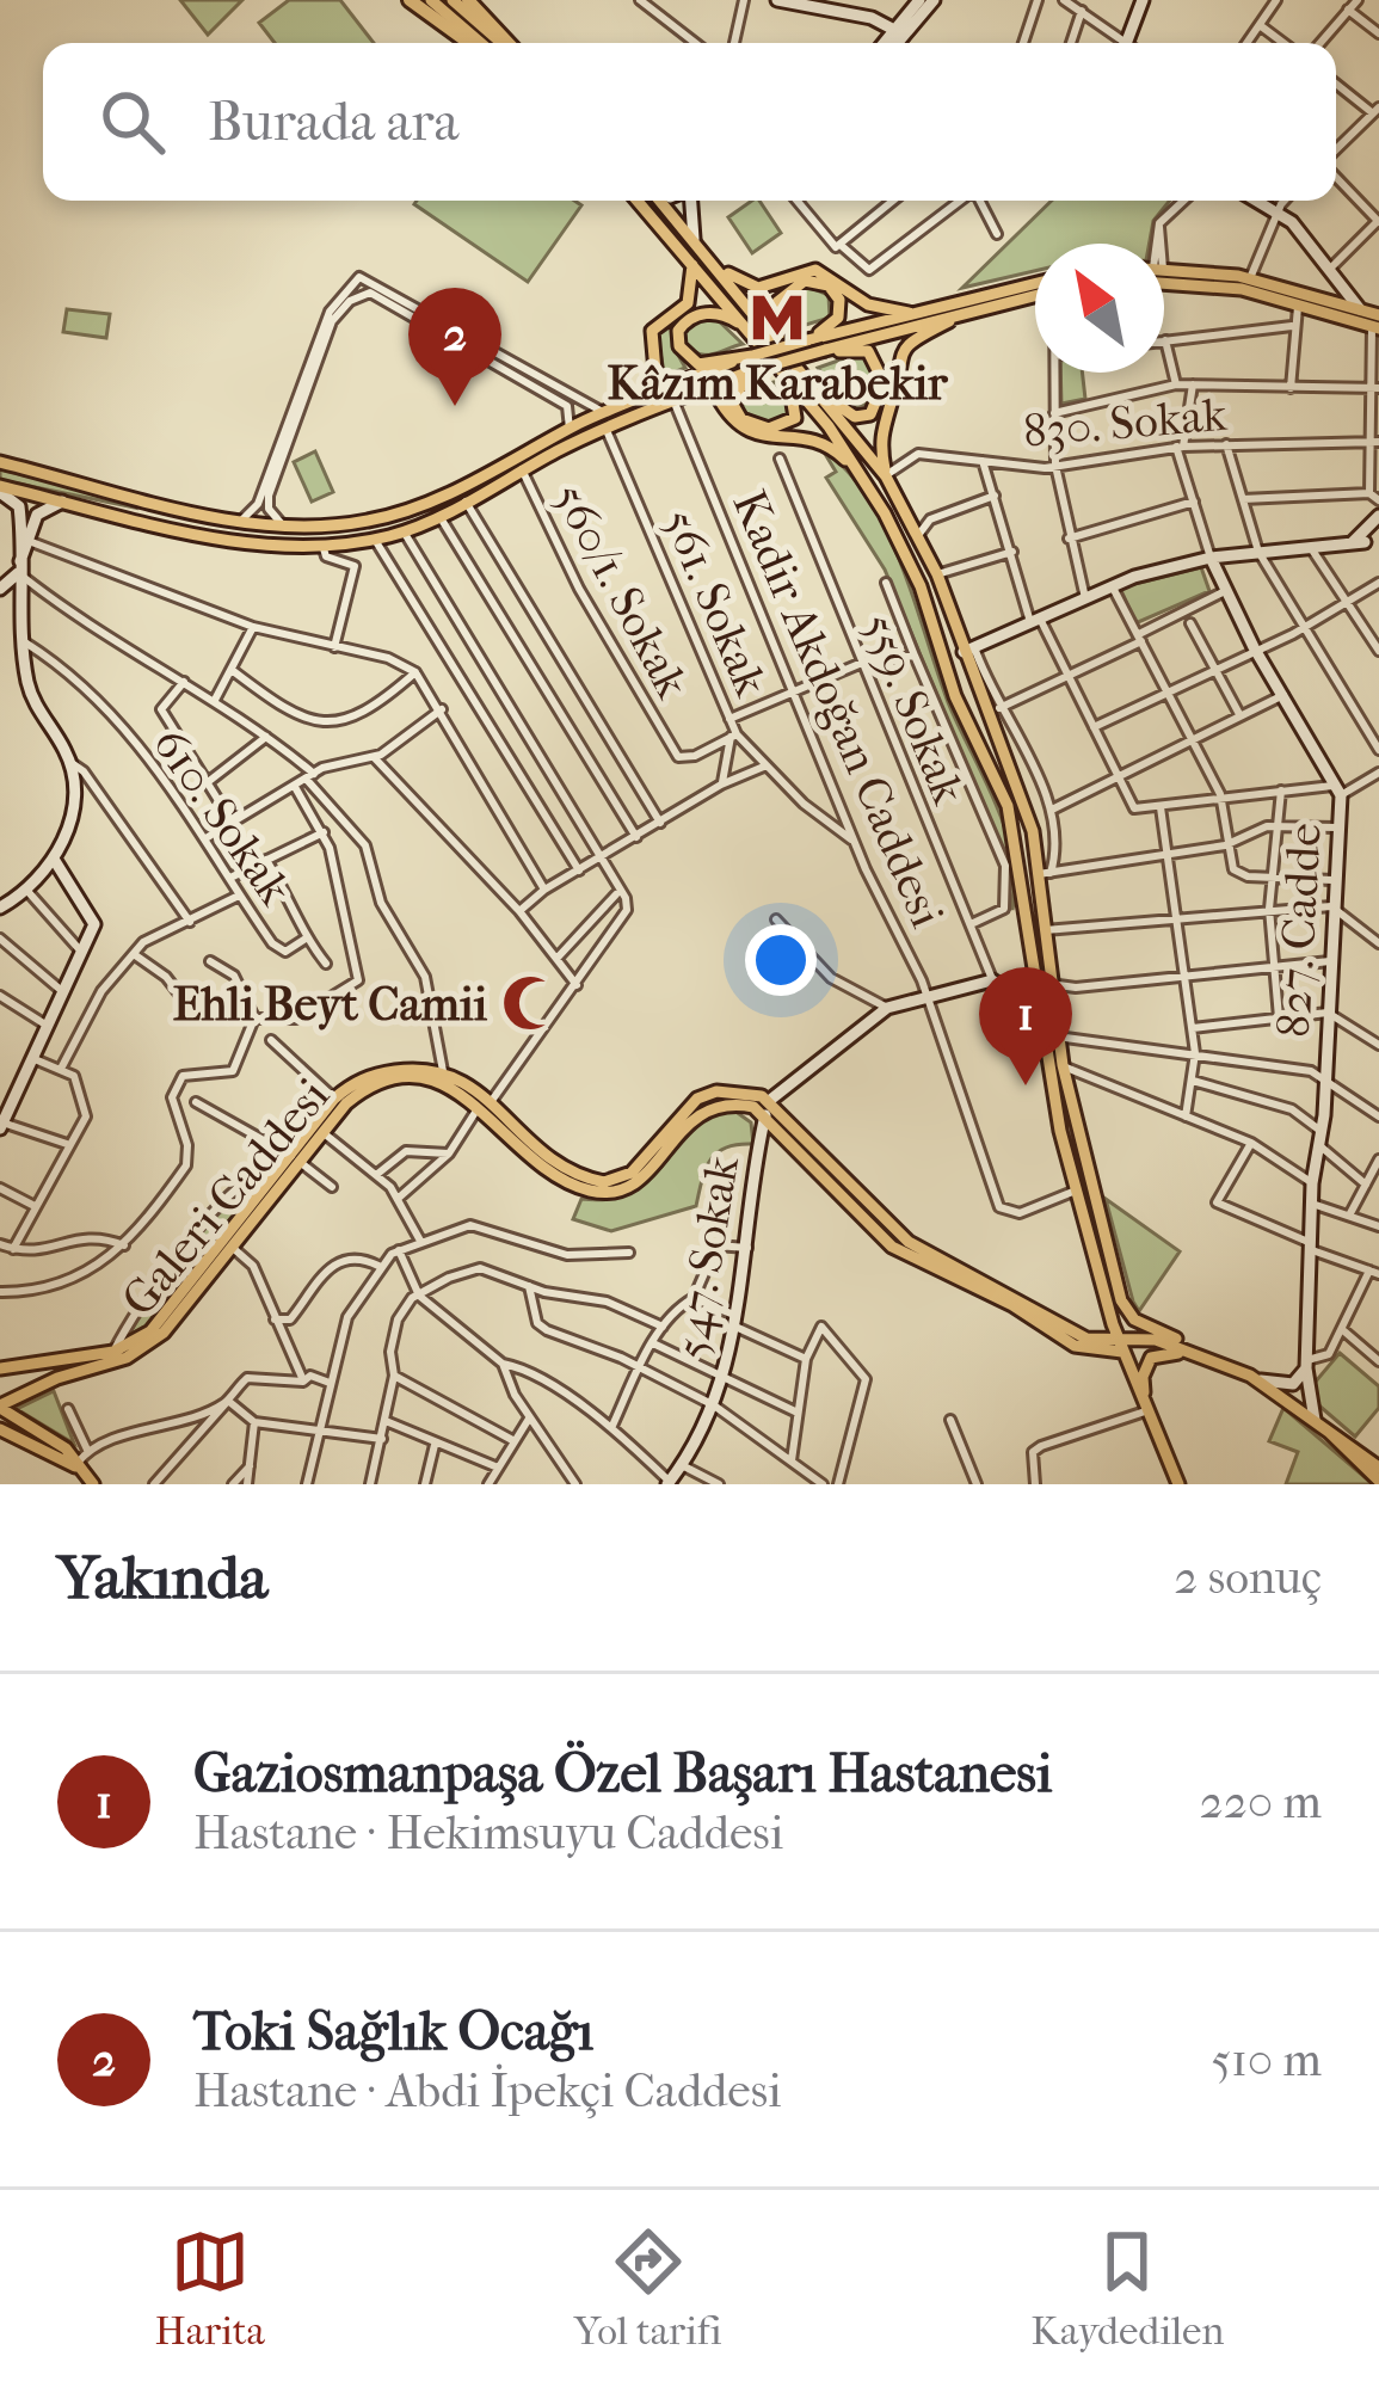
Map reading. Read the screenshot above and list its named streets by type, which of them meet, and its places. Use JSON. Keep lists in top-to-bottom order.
{
  "streets": {
    "main road": ["Galeri Caddesi"],
    "street": [
      "830. Sokak",
      "560/1. Sokak",
      "561. Sokak",
      "Kadir Akdoğan Caddesi",
      "559. Sokak",
      "610. Sokak",
      "827. Cadde",
      "547. Sokak"
    ]
  },
  "crossings": [
    ["830. Sokak", "827. Cadde"],
    ["560/1. Sokak", "561. Sokak"],
    ["561. Sokak", "Kadir Akdoğan Caddesi"],
    ["Galeri Caddesi", "547. Sokak"]
  ],
  "places": {
    "metro station": ["Kâzım Karabekir"],
    "mosque": ["Ehli Beyt Camii"]
  },
  "north": "top left",
  "page": {
    "search": "Burada ara",
    "pins": ["2", "1"],
    "heading": ["Yakında", "2 sonuç"],
    "list": [
      {
        "mark": "1",
        "name": "Gaziosmanpaşa Özel Başarı Hastanesi",
        "note": "Hastane · Hekimsuyu Caddesi",
        "value": "220 m"
      },
      {
        "mark": "2",
        "name": "Toki Sağlık Ocağı",
        "note": "Hastane · Abdi İpekçi Caddesi",
        "value": "510 m"
      }
    ],
    "nav": ["Harita", "Yol tarifi", "Kaydedilen"]
  }
}
